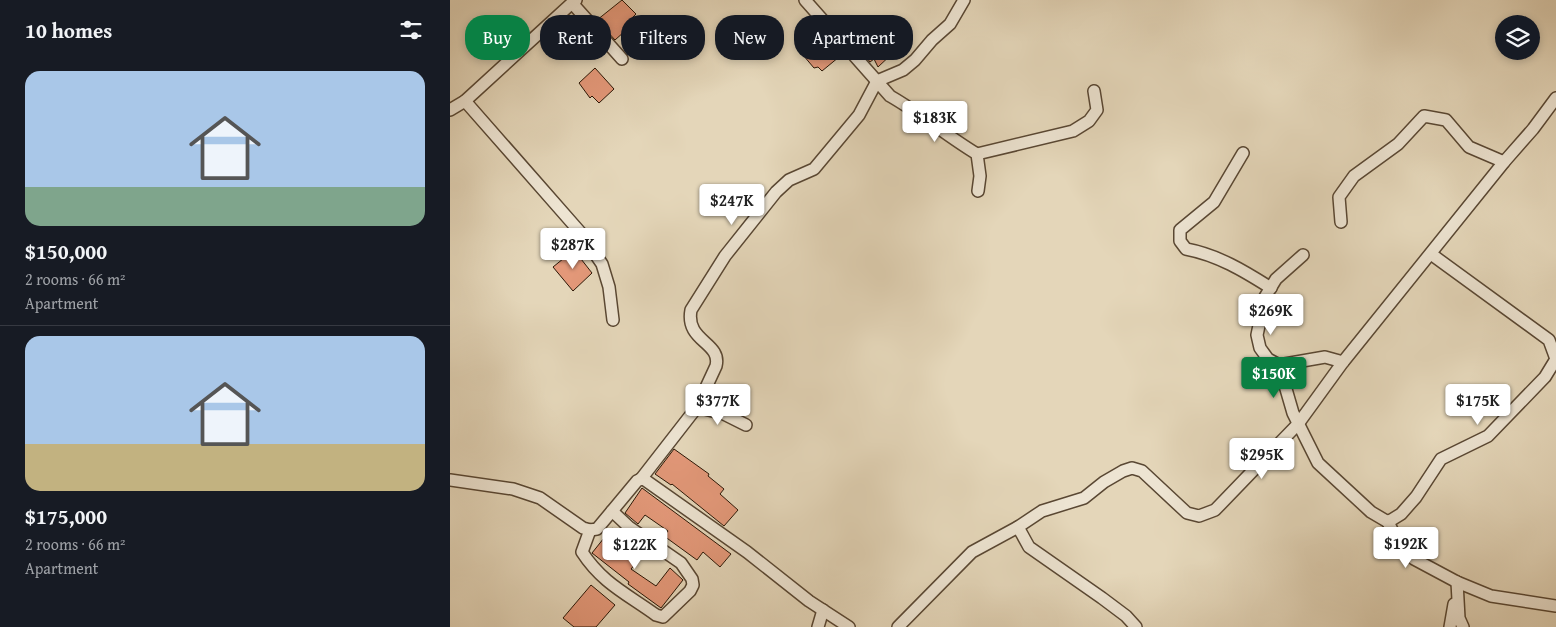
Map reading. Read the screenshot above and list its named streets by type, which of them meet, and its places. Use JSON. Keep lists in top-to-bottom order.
{
  "page": {
    "heading": "10 homes",
    "chip": [
      "Buy",
      "Rent",
      "Filters",
      "New",
      "Apartment"
    ],
    "list": [
      {
        "name": "$150,000",
        "note": "2 rooms · 66 m² · Apartment"
      },
      {
        "name": "$175,000",
        "note": "2 rooms · 66 m² · Apartment"
      }
    ],
    "price": [
      "$183K",
      "$247K",
      "$287K",
      "$269K",
      "$150K",
      "$377K",
      "$175K",
      "$295K",
      "$192K",
      "$122K"
    ]
  }
}
